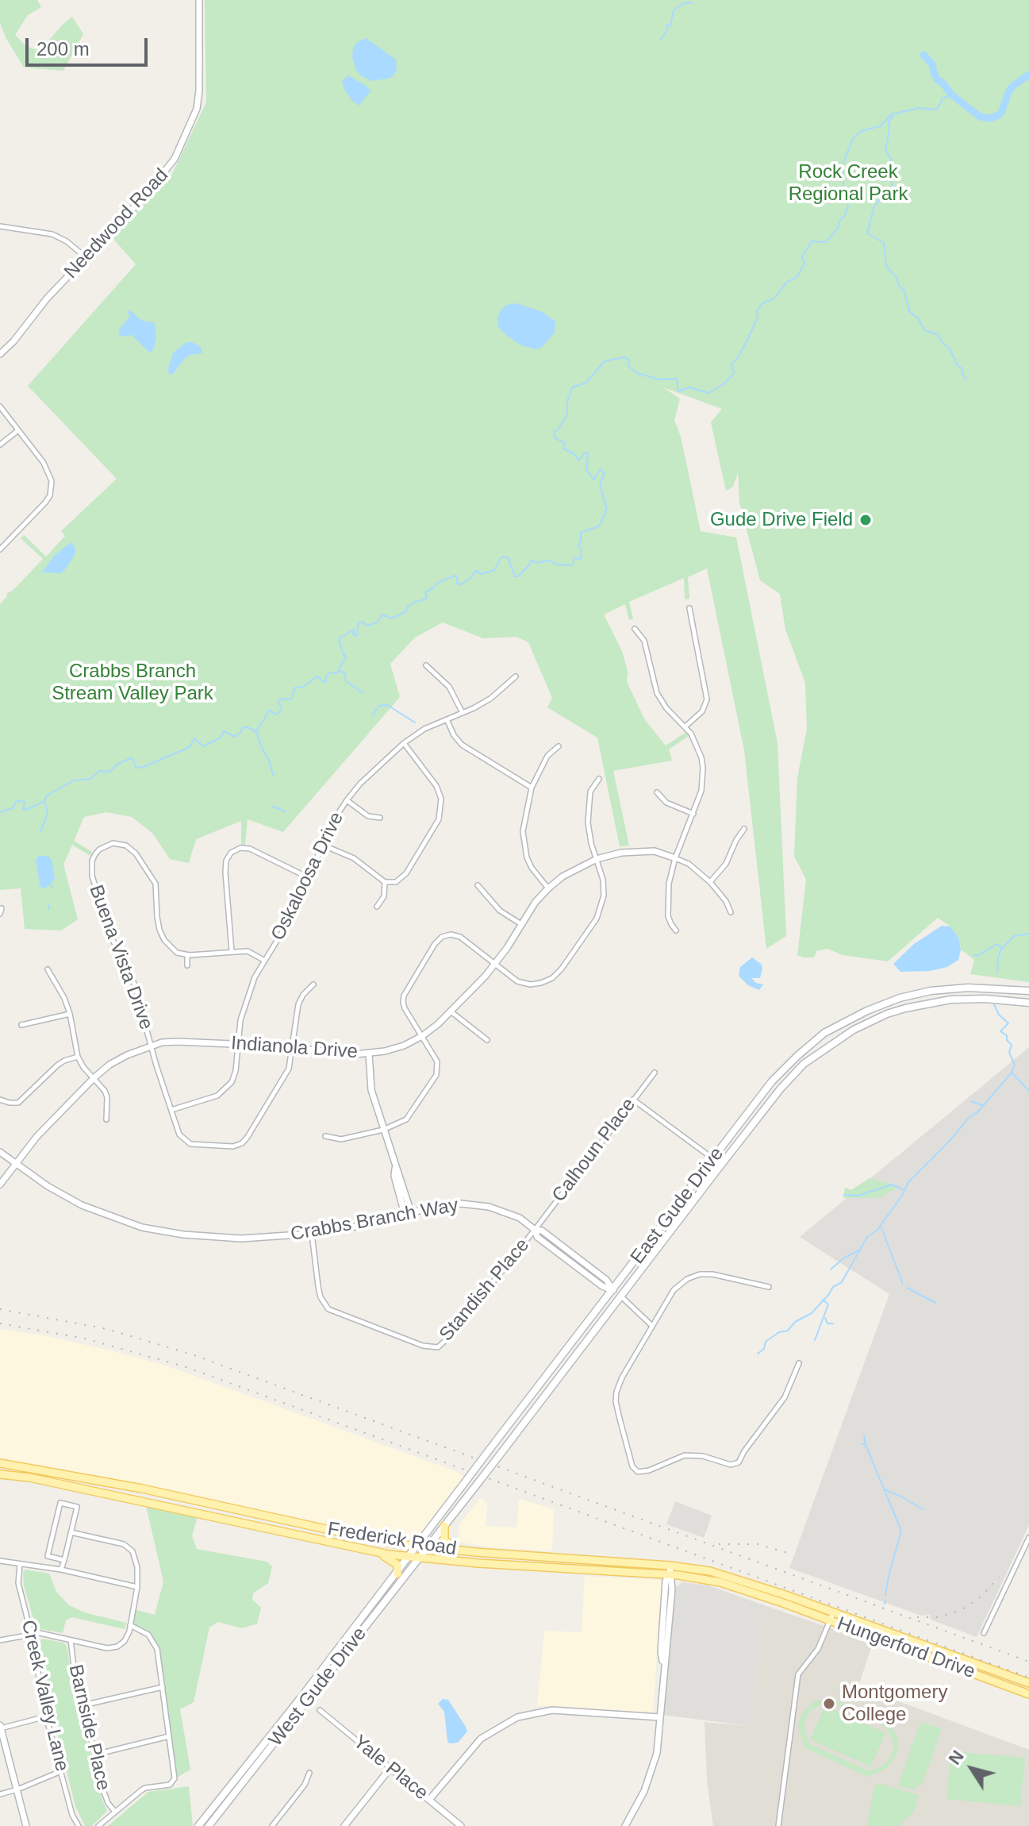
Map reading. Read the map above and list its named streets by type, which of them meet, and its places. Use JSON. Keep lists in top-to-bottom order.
{
  "streets": {
    "main road": [
      "East Gude Drive",
      "Frederick Road",
      "Hungerford Drive",
      "West Gude Drive"
    ],
    "street": [
      "Needwood Road",
      "Oskaloosa Drive",
      "Buena Vista Drive",
      "Indianola Drive",
      "Calhoun Place",
      "Crabbs Branch Way",
      "Standish Place",
      "Creek Valley Lane",
      "Barnside Place",
      "Yale Place"
    ]
  },
  "crossings": [
    ["Oskaloosa Drive", "Buena Vista Drive"],
    ["Oskaloosa Drive", "Indianola Drive"],
    ["Buena Vista Drive", "Indianola Drive"],
    ["Indianola Drive", "Crabbs Branch Way"],
    ["Calhoun Place", "Crabbs Branch Way"],
    ["Calhoun Place", "Standish Place"],
    ["East Gude Drive", "Crabbs Branch Way"],
    ["East Gude Drive", "Frederick Road"],
    ["East Gude Drive", "West Gude Drive"],
    ["Crabbs Branch Way", "Standish Place"],
    ["Frederick Road", "Hungerford Drive"],
    ["Frederick Road", "West Gude Drive"]
  ],
  "parks": ["Rock Creek Regional Park", "Crabbs Branch Stream Valley Park"],
  "places": ["Gude Drive Field", "Montgomery College"],
  "scale_bar": "200 m",
  "north": "top left"
}
